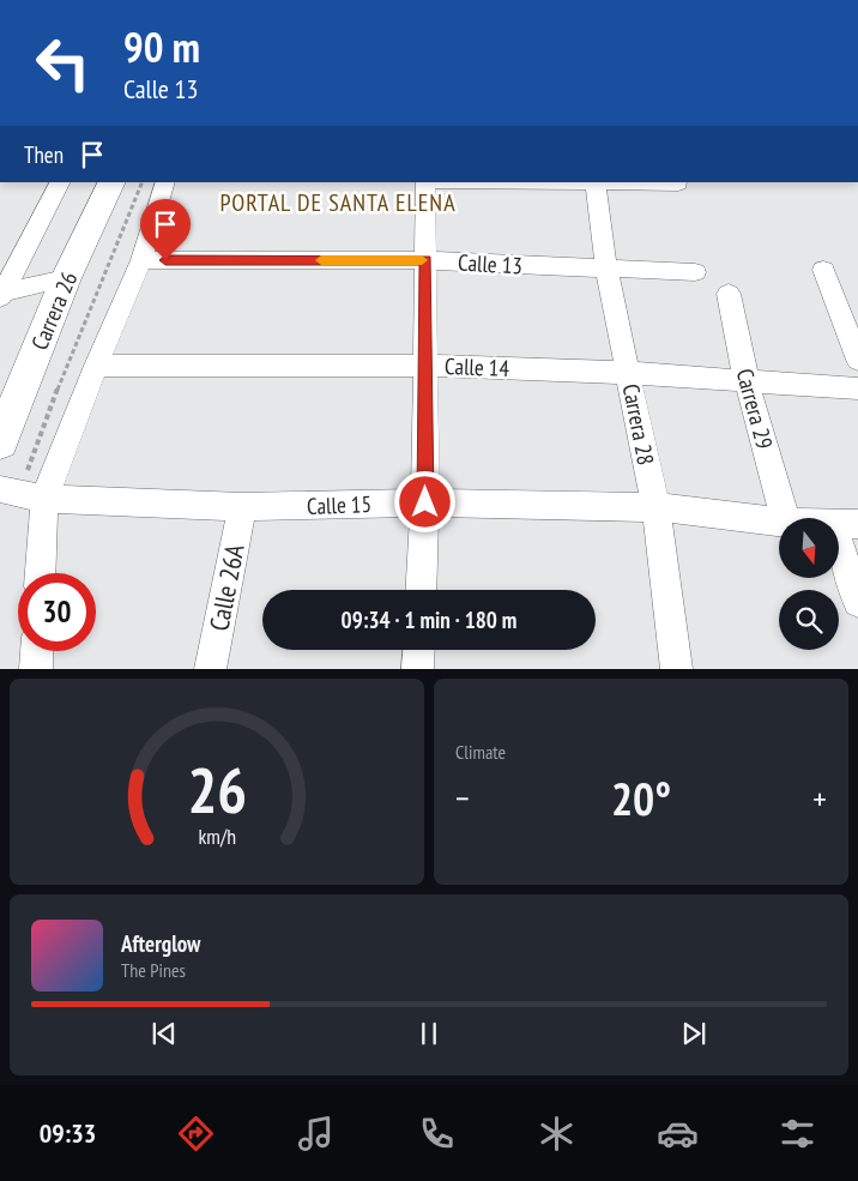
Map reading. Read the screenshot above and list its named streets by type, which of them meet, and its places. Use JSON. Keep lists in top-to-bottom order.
{
  "streets": {
    "main road": ["Carrera 26"],
    "street": [
      "Calle 13",
      "Calle 14",
      "Carrera 29",
      "Carrera 28",
      "Calle 15",
      "Calle 26A"
    ]
  },
  "crossings": [
    ["Calle 13", "Carrera 28"],
    ["Calle 14", "Carrera 29"],
    ["Calle 14", "Carrera 28"],
    ["Carrera 28", "Calle 15"],
    ["Calle 15", "Calle 26A"]
  ],
  "districts": ["PORTAL DE SANTA ELENA"],
  "north": "bottom",
  "page": {
    "turn": ["90 m", "Calle 13"],
    "then": "Then",
    "limit": "30",
    "trip": "09:34 · 1 min · 180 m",
    "tile": "Climate",
    "heat": ["−", "20°", "+"],
    "song": ["Afterglow", "The Pines"],
    "tabs": "09:33",
    "gauge": ["26", "km/h"]
  }
}
